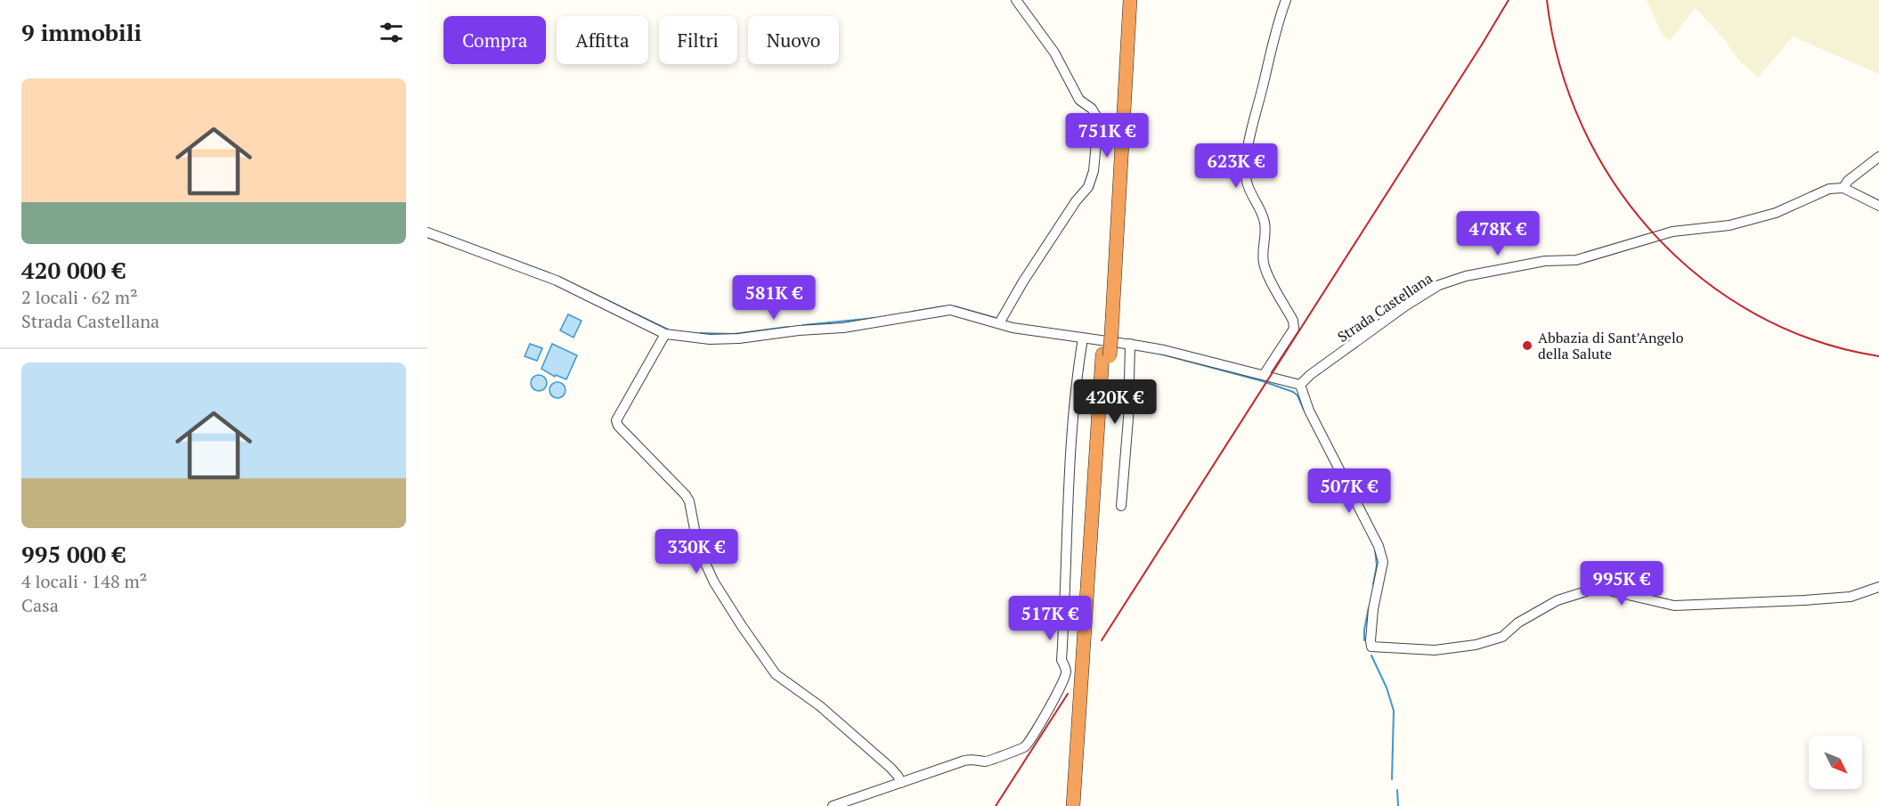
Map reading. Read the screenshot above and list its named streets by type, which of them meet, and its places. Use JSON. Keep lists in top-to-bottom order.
{
  "streets": {
    "street": ["Strada Castellana"]
  },
  "places": ["Abbazia di Sant’Angelo della Salute"],
  "north": "bottom right",
  "page": {
    "heading": "9 immobili",
    "chip": [
      "Compra",
      "Affitta",
      "Filtri",
      "Nuovo"
    ],
    "list": [
      {
        "name": "420 000 €",
        "note": "2 locali · 62 m² · Strada Castellana"
      },
      {
        "name": "995 000 €",
        "note": "4 locali · 148 m² · Casa"
      }
    ],
    "price": [
      "751K €",
      "623K €",
      "478K €",
      "581K €",
      "420K €",
      "507K €",
      "330K €",
      "995K €",
      "517K €"
    ]
  }
}
